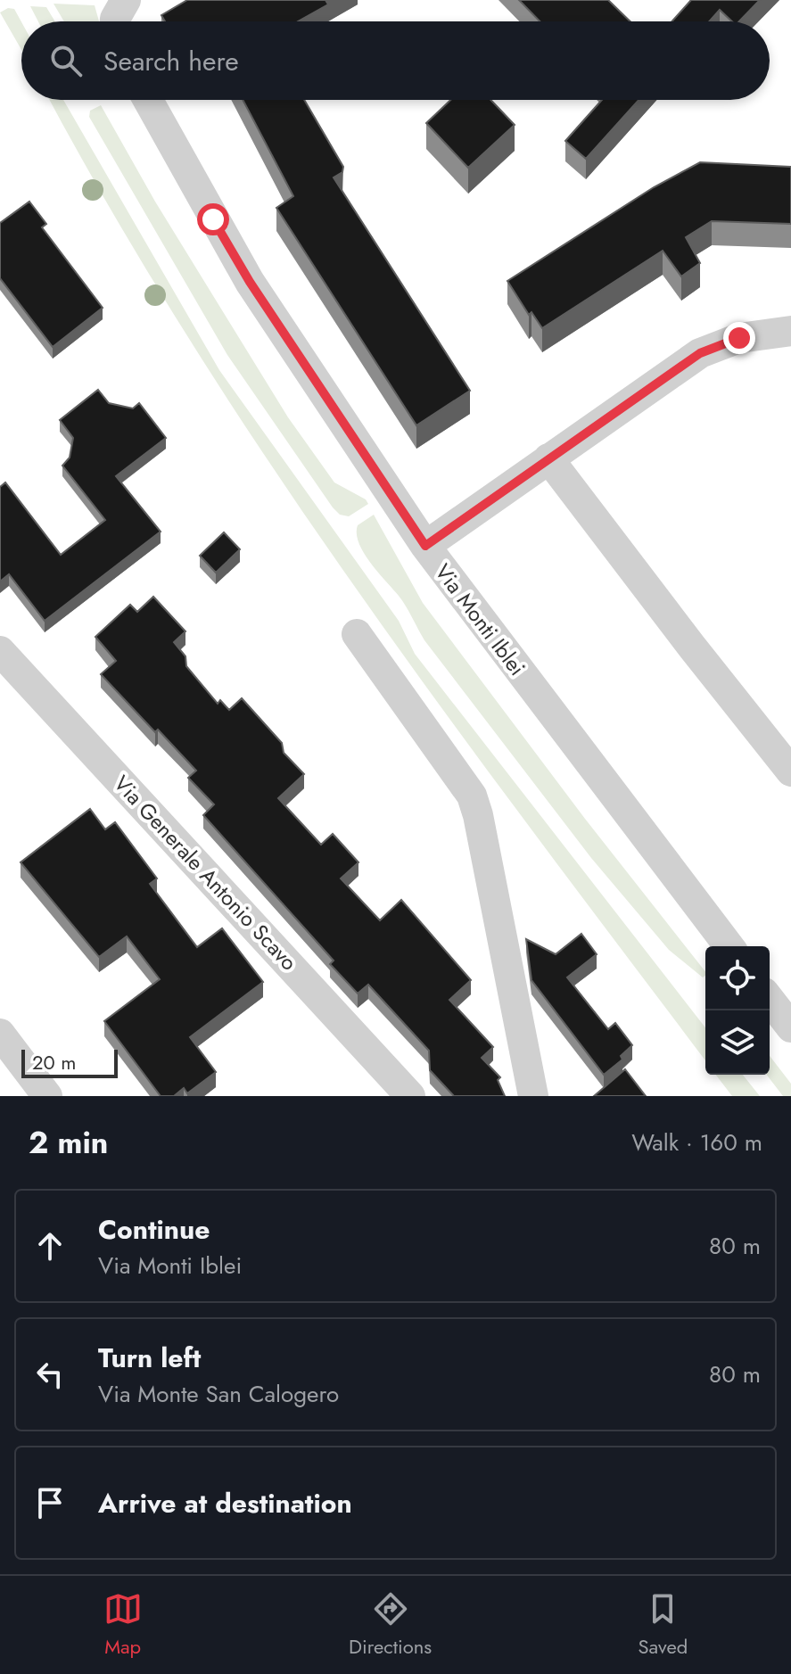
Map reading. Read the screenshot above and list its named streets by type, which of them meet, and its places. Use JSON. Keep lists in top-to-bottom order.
{
  "streets": {
    "street": ["Via Monti Iblei", "Via Generale Antonio Scavo"]
  },
  "scale_bar": "20 m",
  "page": {
    "search": "Search here",
    "scale": "20 m",
    "heading": ["2 min", "Walk · 160 m"],
    "list": [
      ["Continue", "Via Monti Iblei", "80 m"],
      ["Turn left", "Via Monte San Calogero", "80 m"],
      "Arrive at destination"
    ],
    "nav": ["Map", "Directions", "Saved"]
  }
}
